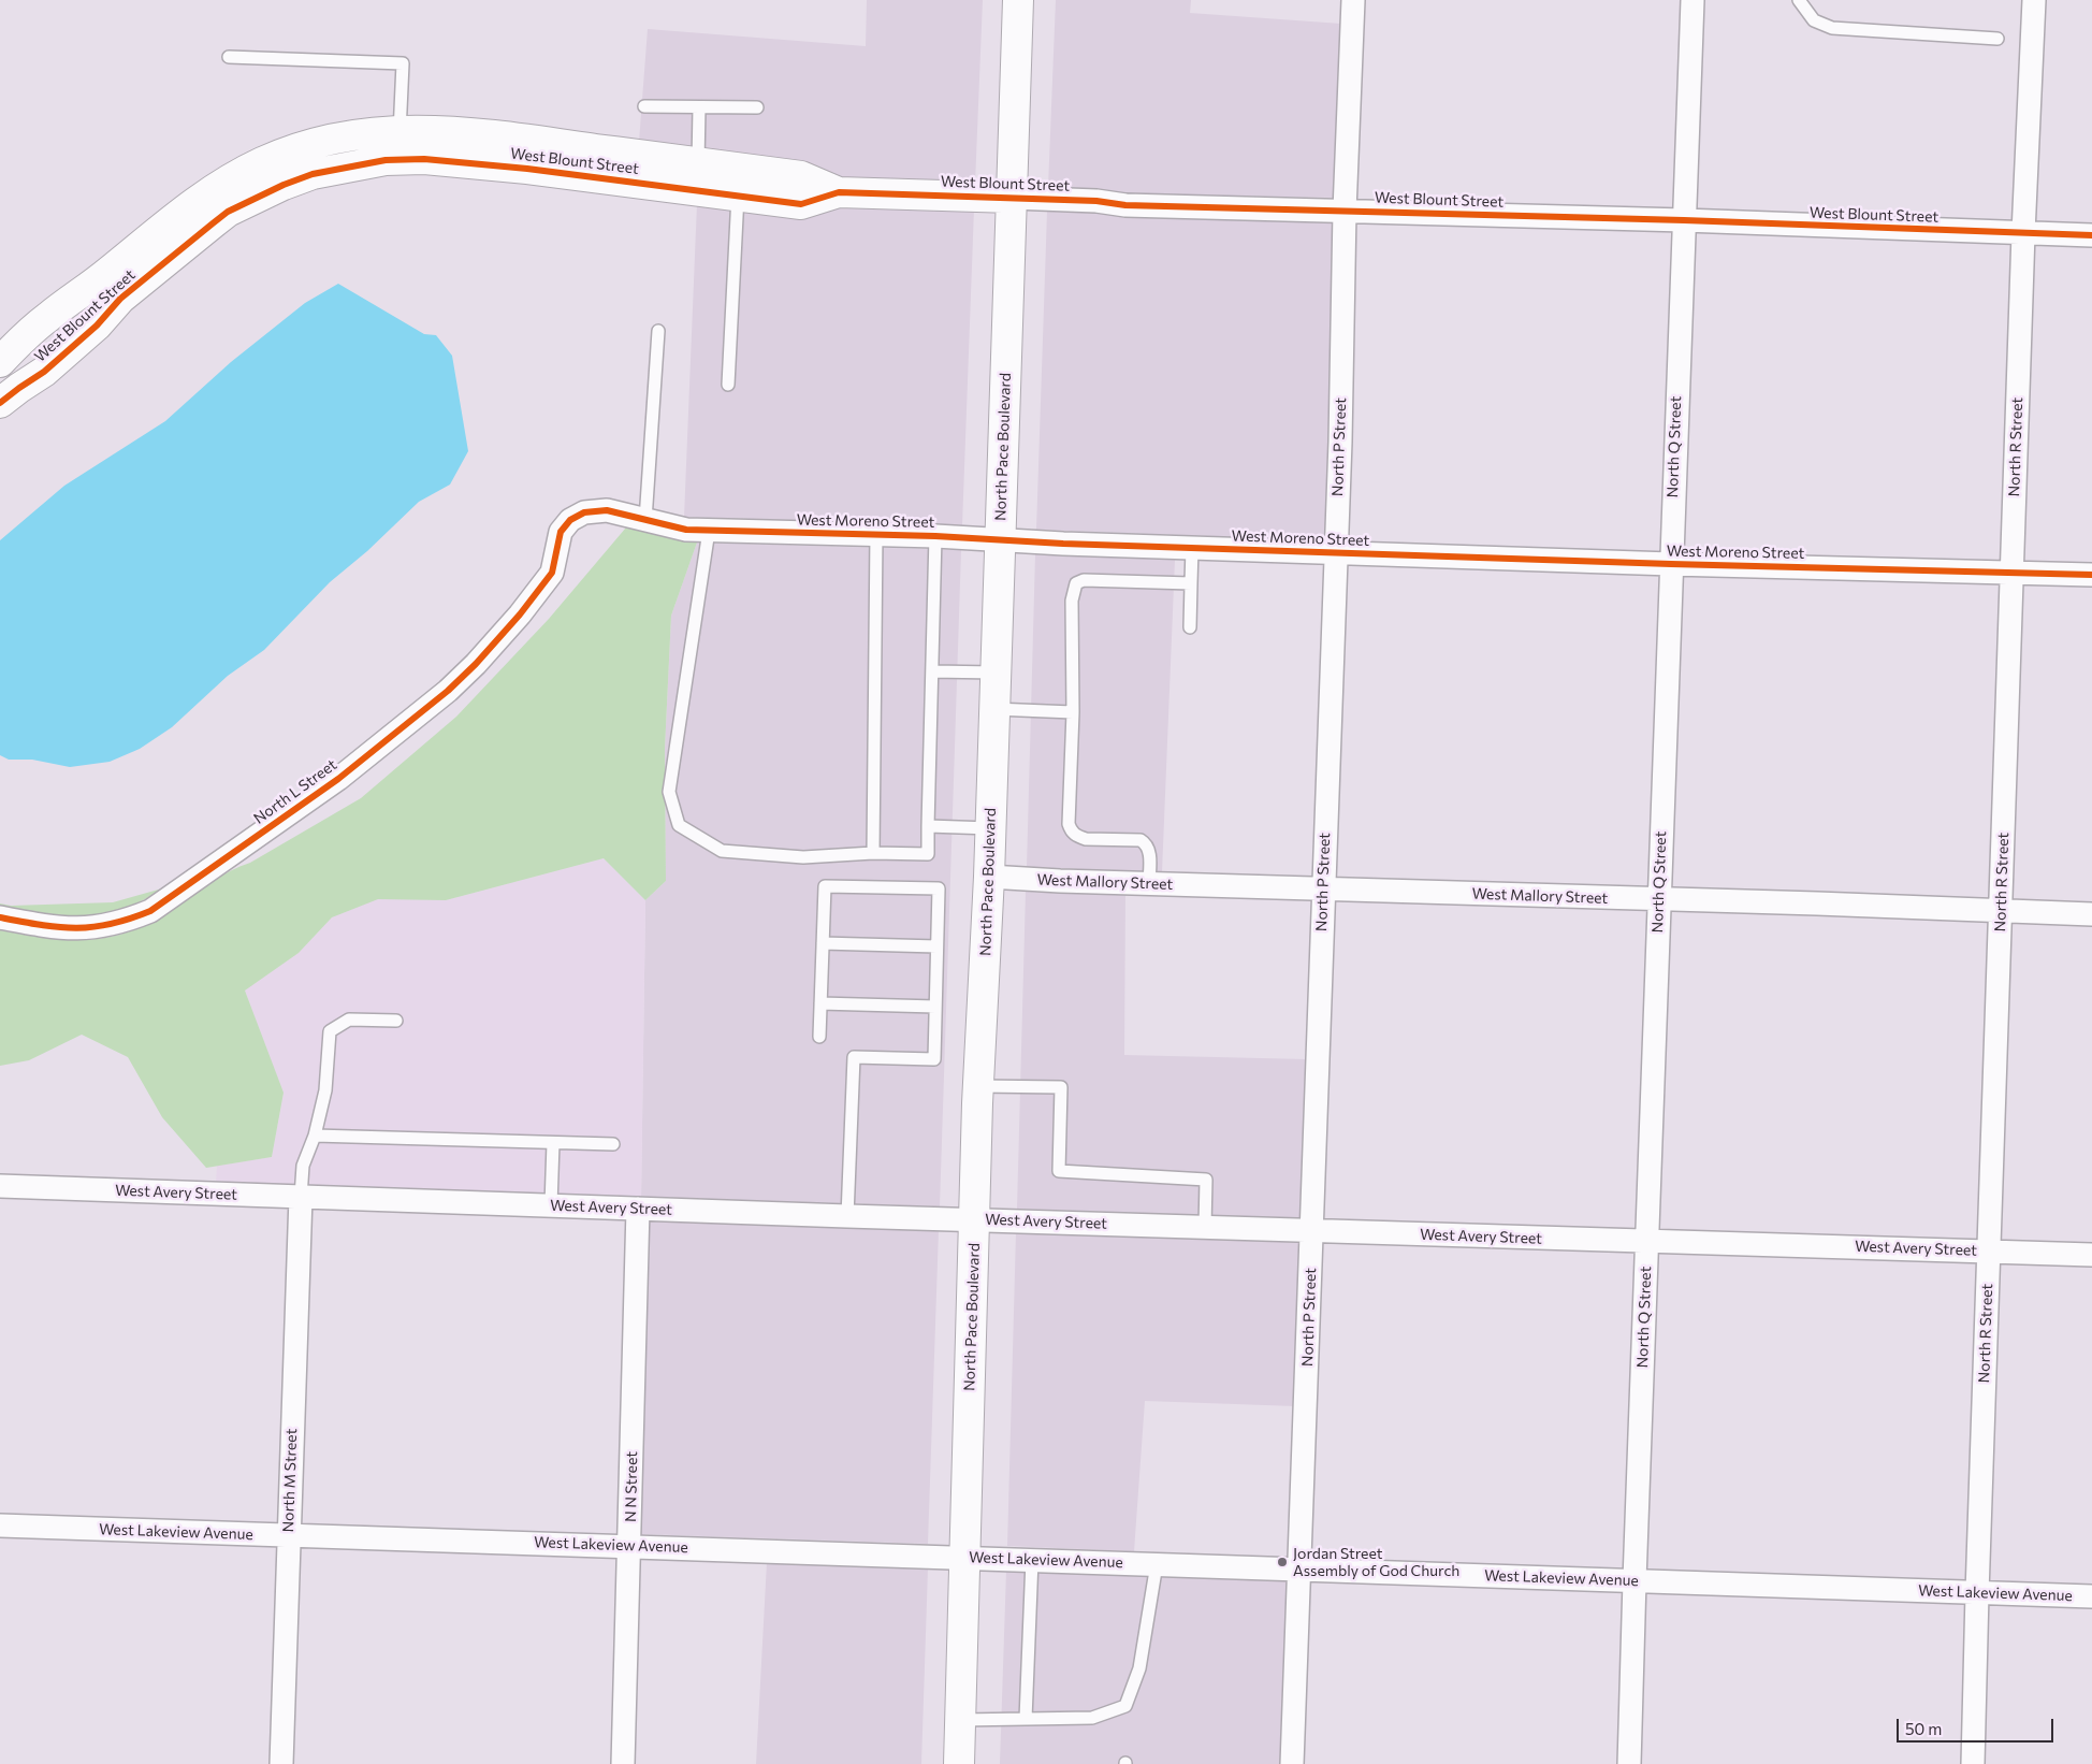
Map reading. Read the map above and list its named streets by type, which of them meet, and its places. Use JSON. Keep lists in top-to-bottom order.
{
  "streets": {
    "street": [
      "West Blount Street",
      "North Pace Boulevard",
      "North P Street",
      "North Q Street",
      "North R Street",
      "West Moreno Street",
      "North L Street",
      "West Mallory Street",
      "West Avery Street",
      "North M Street",
      "N N Street",
      "West Lakeview Avenue"
    ]
  },
  "crossings": [
    ["West Blount Street", "North Pace Boulevard"],
    ["West Blount Street", "North P Street"],
    ["West Blount Street", "North Q Street"],
    ["West Blount Street", "North R Street"],
    ["North Pace Boulevard", "West Moreno Street"],
    ["North Pace Boulevard", "West Mallory Street"],
    ["North Pace Boulevard", "West Avery Street"],
    ["North Pace Boulevard", "West Lakeview Avenue"],
    ["North P Street", "West Moreno Street"],
    ["North P Street", "West Mallory Street"],
    ["North P Street", "West Avery Street"],
    ["North P Street", "West Lakeview Avenue"],
    ["North Q Street", "West Moreno Street"],
    ["North Q Street", "West Mallory Street"],
    ["North Q Street", "West Avery Street"],
    ["North Q Street", "West Lakeview Avenue"],
    ["North R Street", "West Moreno Street"],
    ["North R Street", "West Mallory Street"],
    ["North R Street", "West Avery Street"],
    ["North R Street", "West Lakeview Avenue"],
    ["West Moreno Street", "North L Street"],
    ["West Avery Street", "North M Street"],
    ["West Avery Street", "N N Street"],
    ["North M Street", "West Lakeview Avenue"],
    ["N N Street", "West Lakeview Avenue"]
  ],
  "places": ["Jordan Street Assembly of God Church"],
  "scale_bar": "50 m"
}
